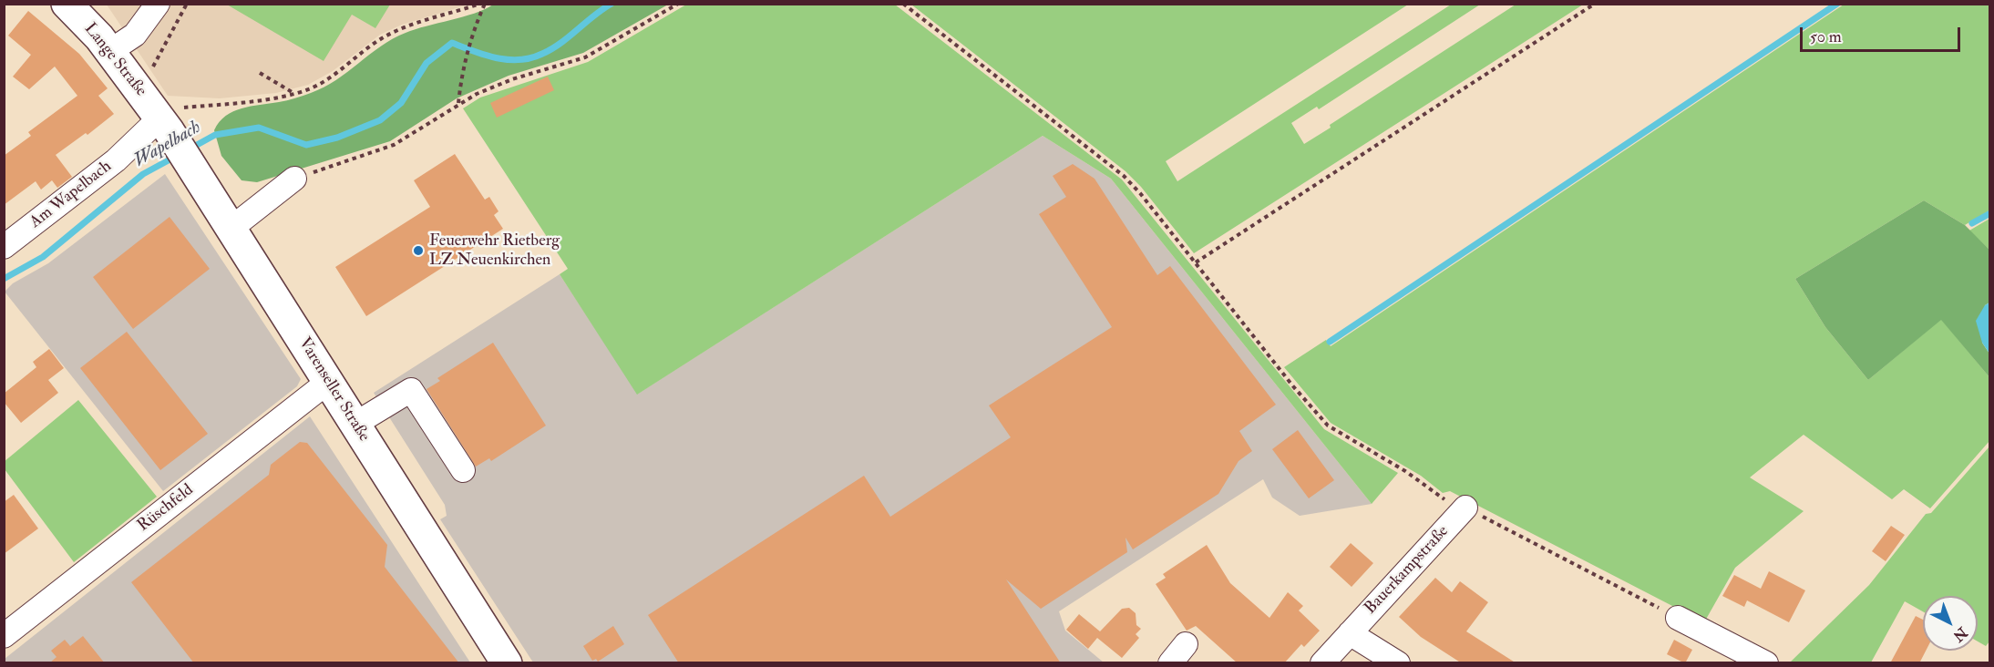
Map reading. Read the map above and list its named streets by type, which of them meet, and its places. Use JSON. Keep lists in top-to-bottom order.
{
  "streets": {
    "main road": ["Lange Straße", "Varenseller Straße"],
    "street": ["Am Wapelbach", "Rüschfeld", "Bauerkampstraße"]
  },
  "crossings": [
    ["Lange Straße", "Am Wapelbach"],
    ["Lange Straße", "Varenseller Straße"],
    ["Am Wapelbach", "Varenseller Straße"],
    ["Varenseller Straße", "Rüschfeld"]
  ],
  "water": ["Wapelbach"],
  "places": ["Feuerwehr Rietberg LZ Neuenkirchen"],
  "scale_bar": "50 m",
  "north": "bottom right"
}
